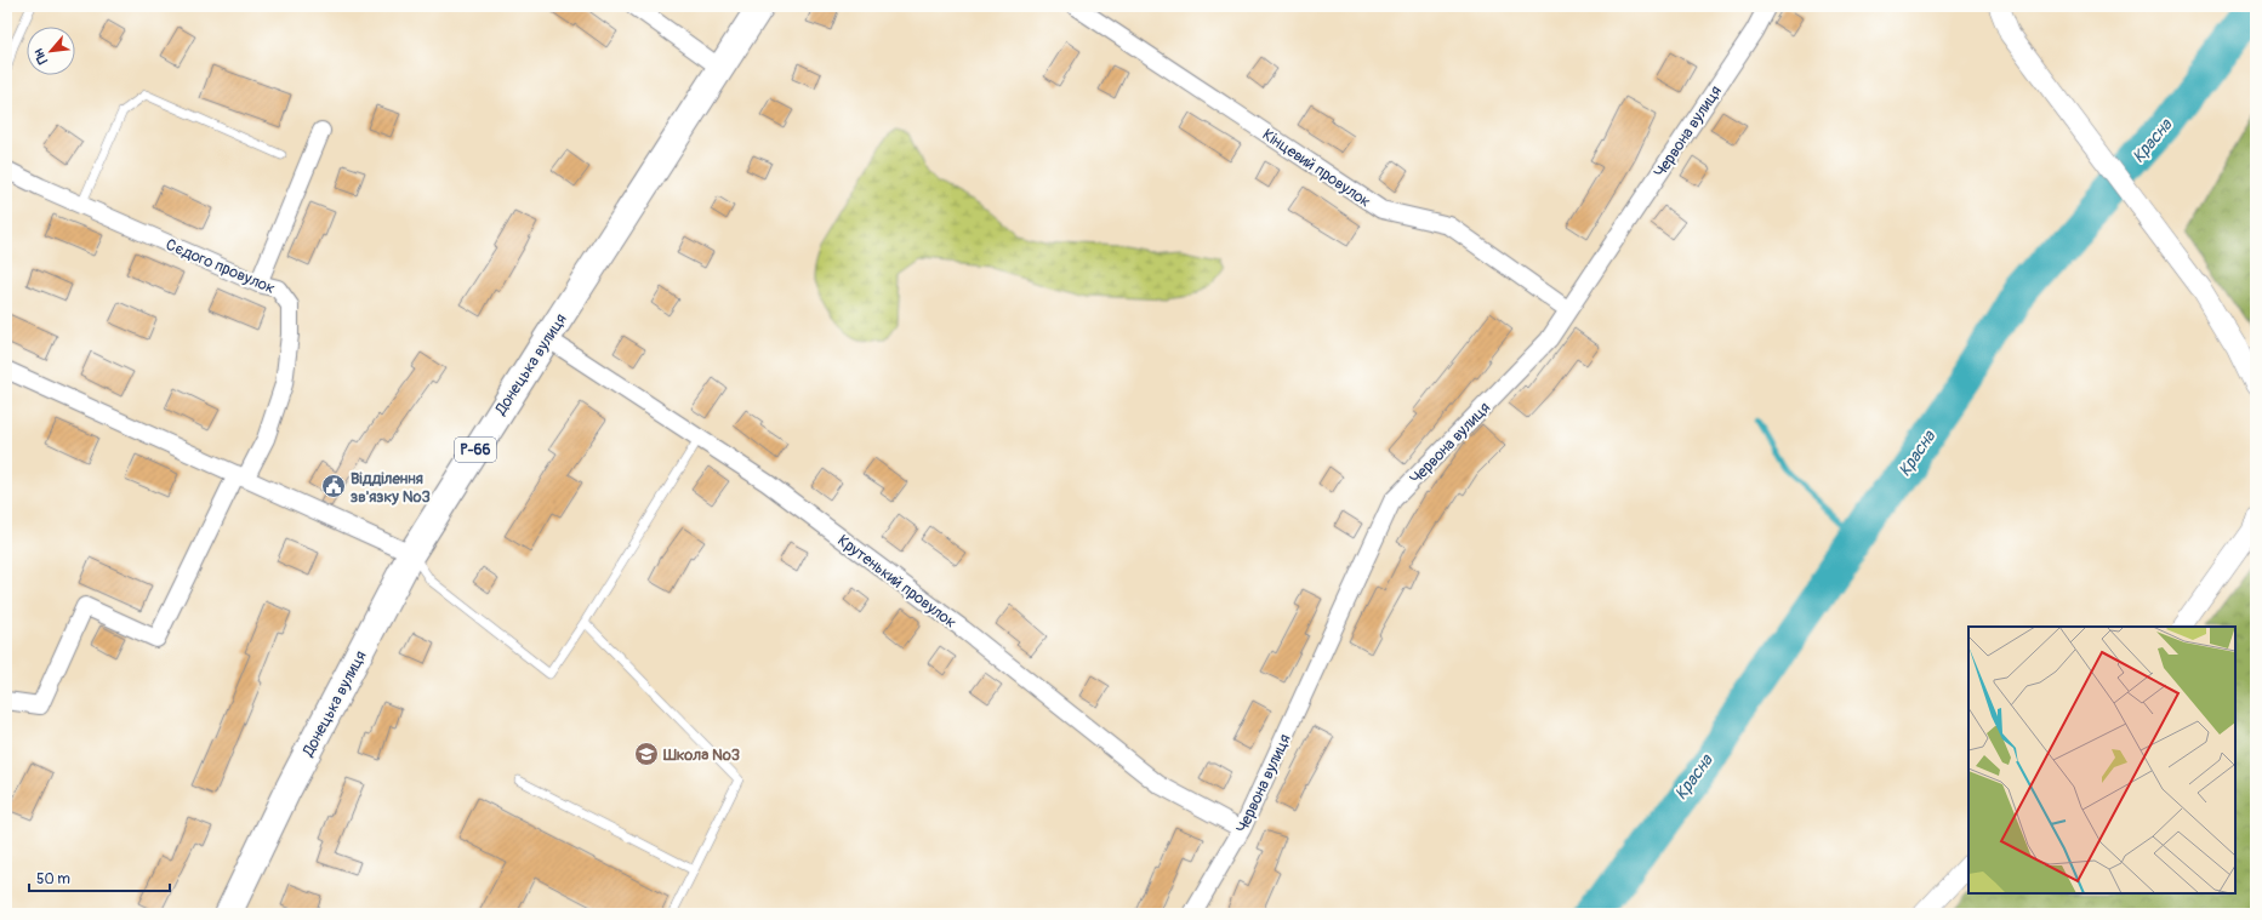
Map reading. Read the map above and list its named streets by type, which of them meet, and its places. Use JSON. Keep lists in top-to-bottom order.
{
  "streets": {
    "main road": ["Донецька вулиця", "Р-66"],
    "street": [
      "Червона вулиця",
      "Кінцевий провулок",
      "Сєдого провулок",
      "Крутенький провулок"
    ]
  },
  "crossings": [
    ["Червона вулиця", "Кінцевий провулок"],
    ["Червона вулиця", "Крутенький провулок"],
    ["Донецька вулиця", "Крутенький провулок"]
  ],
  "water": ["Красна"],
  "places": {
    "public building": ["Відділення зв'язку №3"],
    "school or university": ["Школа №3"]
  },
  "scale_bar": "50 m",
  "north": "bottom left"
}
